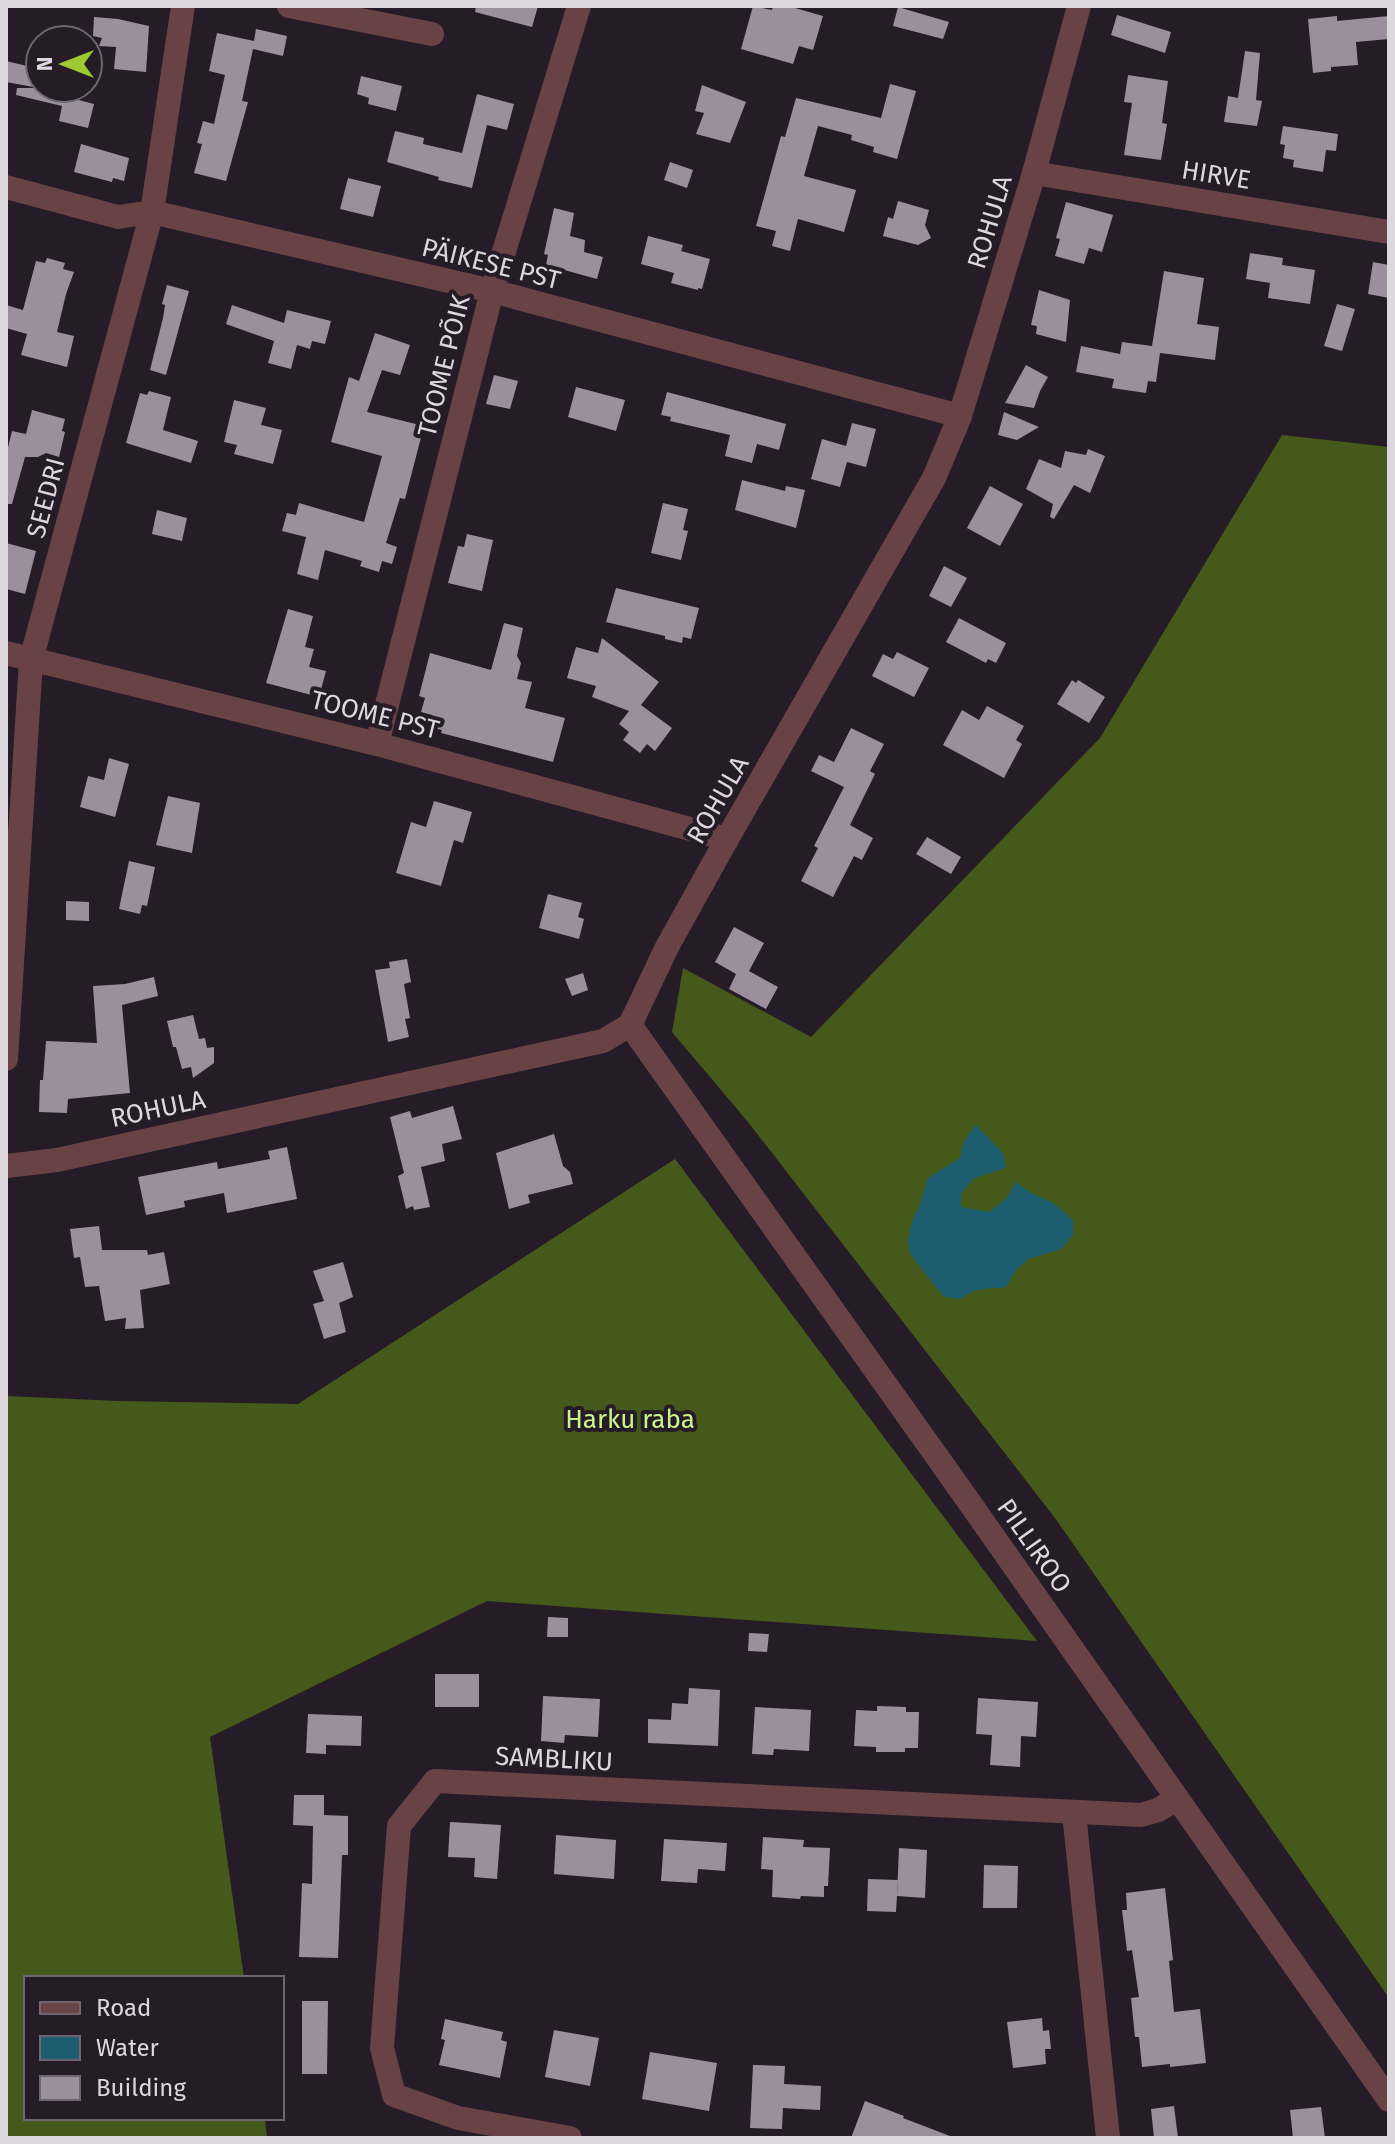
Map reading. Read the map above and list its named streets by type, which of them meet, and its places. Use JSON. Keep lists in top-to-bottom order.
{
  "streets": {
    "street": [
      "HIRVE",
      "ROHULA",
      "PÄIKESE PST",
      "TOOME PÕIK",
      "SEEDRI",
      "TOOME PST",
      "PILLIROO",
      "SAMBLIKU"
    ]
  },
  "crossings": [
    ["HIRVE", "ROHULA"],
    ["ROHULA", "PÄIKESE PST"],
    ["ROHULA", "TOOME PST"],
    ["ROHULA", "PILLIROO"],
    ["PÄIKESE PST", "TOOME PÕIK"],
    ["PÄIKESE PST", "SEEDRI"],
    ["TOOME PÕIK", "TOOME PST"],
    ["SEEDRI", "TOOME PST"],
    ["PILLIROO", "SAMBLIKU"]
  ],
  "parks": ["Harku raba"],
  "legend": ["Road", "Water", "Building"],
  "north": "left"
}
